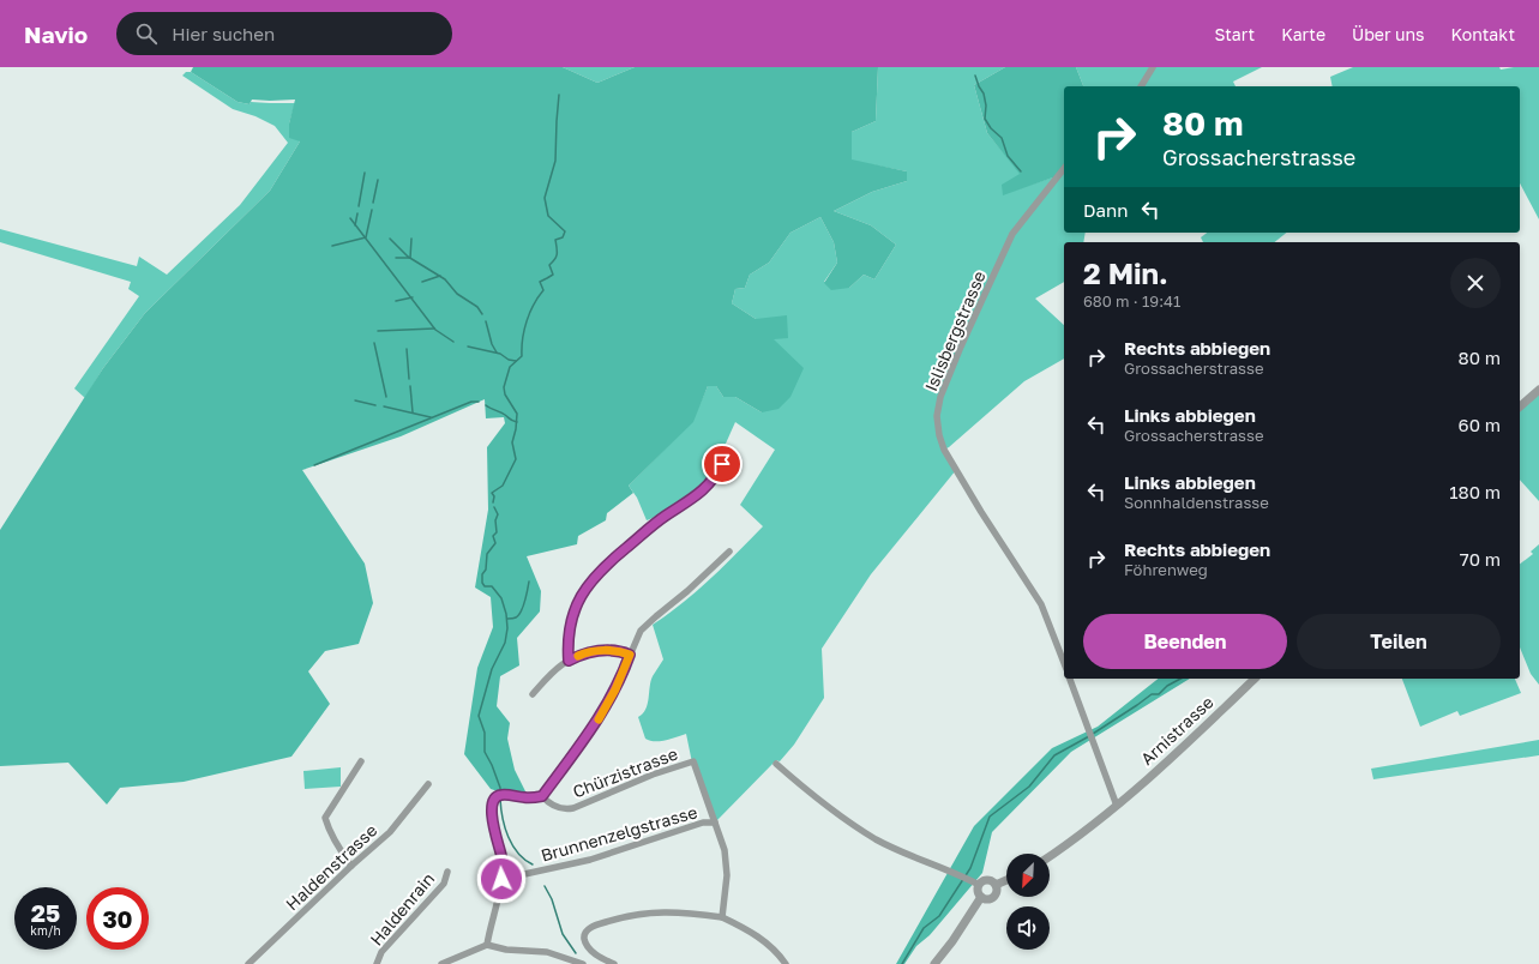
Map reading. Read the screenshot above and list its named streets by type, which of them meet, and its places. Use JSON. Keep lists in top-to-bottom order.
{
  "streets": {
    "street": [
      "Islisbergstrasse",
      "Arnistrasse",
      "Chürzistrasse",
      "Brunnenzelgstrasse",
      "Haldenstrasse",
      "Haldenrain"
    ]
  },
  "crossings": [
    ["Chürzistrasse", "Brunnenzelgstrasse"]
  ],
  "north": "bottom left",
  "page": {
    "header": "Navio",
    "search": "Hier suchen",
    "nav": [
      "Start",
      "Karte",
      "Über uns",
      "Kontakt"
    ],
    "turn": ["80 m", "Grossacherstrasse"],
    "then": "Dann",
    "heading": ["2 Min.", "680 m · 19:41"],
    "list": [
      {
        "name": "Rechts abbiegen",
        "note": "Grossacherstrasse",
        "value": "80 m"
      },
      {
        "name": "Links abbiegen",
        "note": "Grossacherstrasse",
        "value": "60 m"
      },
      {
        "name": "Links abbiegen",
        "note": "Sonnhaldenstrasse",
        "value": "180 m"
      },
      {
        "name": "Rechts abbiegen",
        "note": "Föhrenweg",
        "value": "70 m"
      }
    ],
    "buttons": ["Beenden", "Teilen"],
    "speed": "25 km/h",
    "limit": "30"
  }
}
